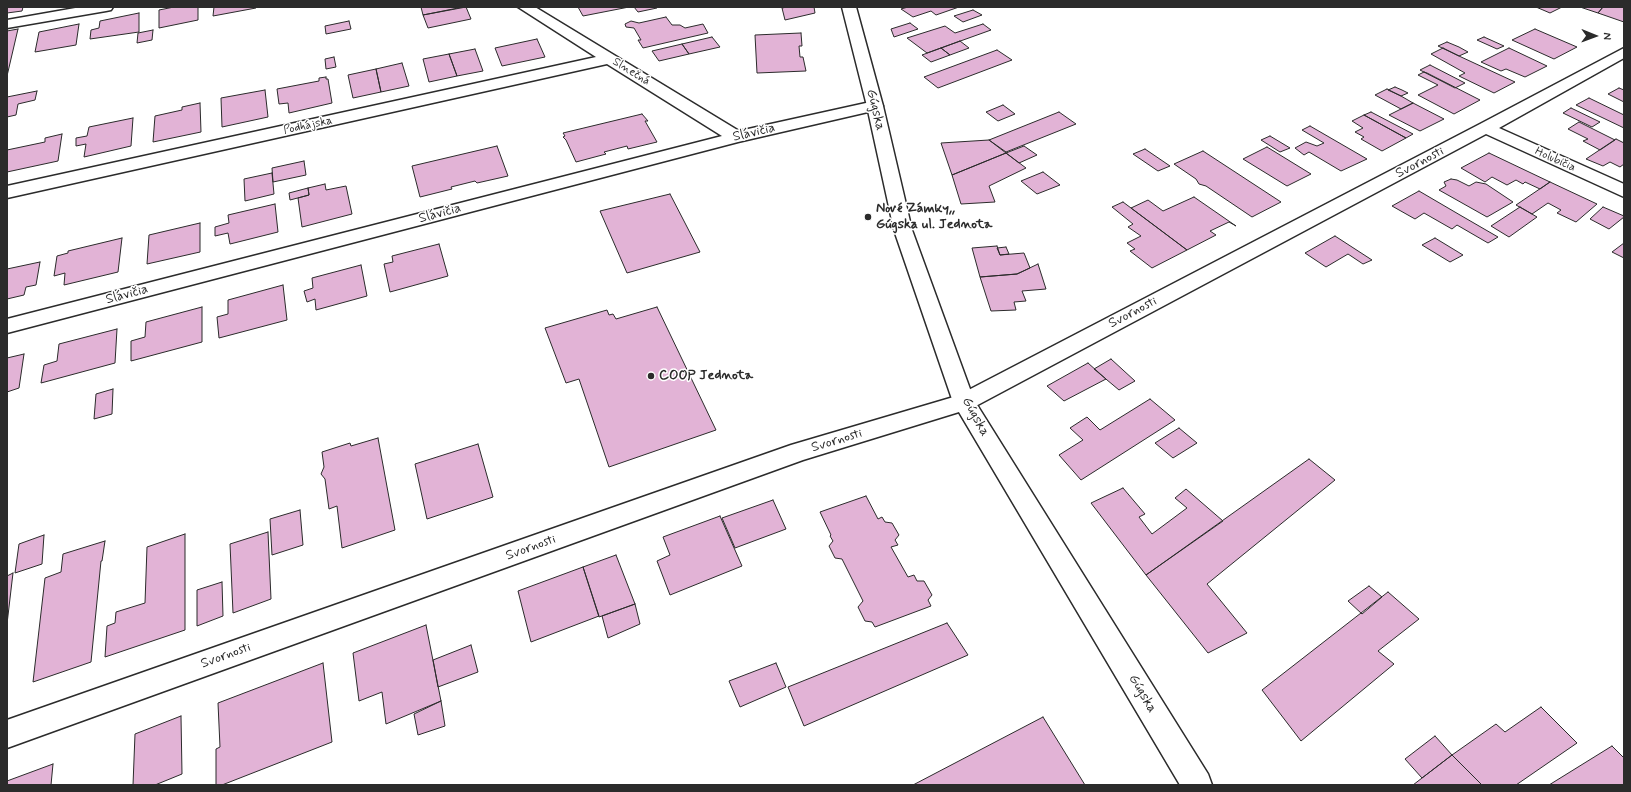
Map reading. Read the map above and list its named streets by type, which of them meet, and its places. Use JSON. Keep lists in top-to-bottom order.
{
  "streets": {
    "street": [
      "Slnečná",
      "Gúgska",
      "Podhájska",
      "Slávičia",
      "Holubičia",
      "Svornosti"
    ]
  },
  "crossings": [
    ["Slnečná", "Podhájska"],
    ["Slnečná", "Slávičia"],
    ["Gúgska", "Slávičia"],
    ["Gúgska", "Svornosti"],
    ["Holubičia", "Svornosti"]
  ],
  "places": ["Nové Zámky,, Gúgska ul. Jednota", "COOP Jednota"],
  "north": "right"
}
